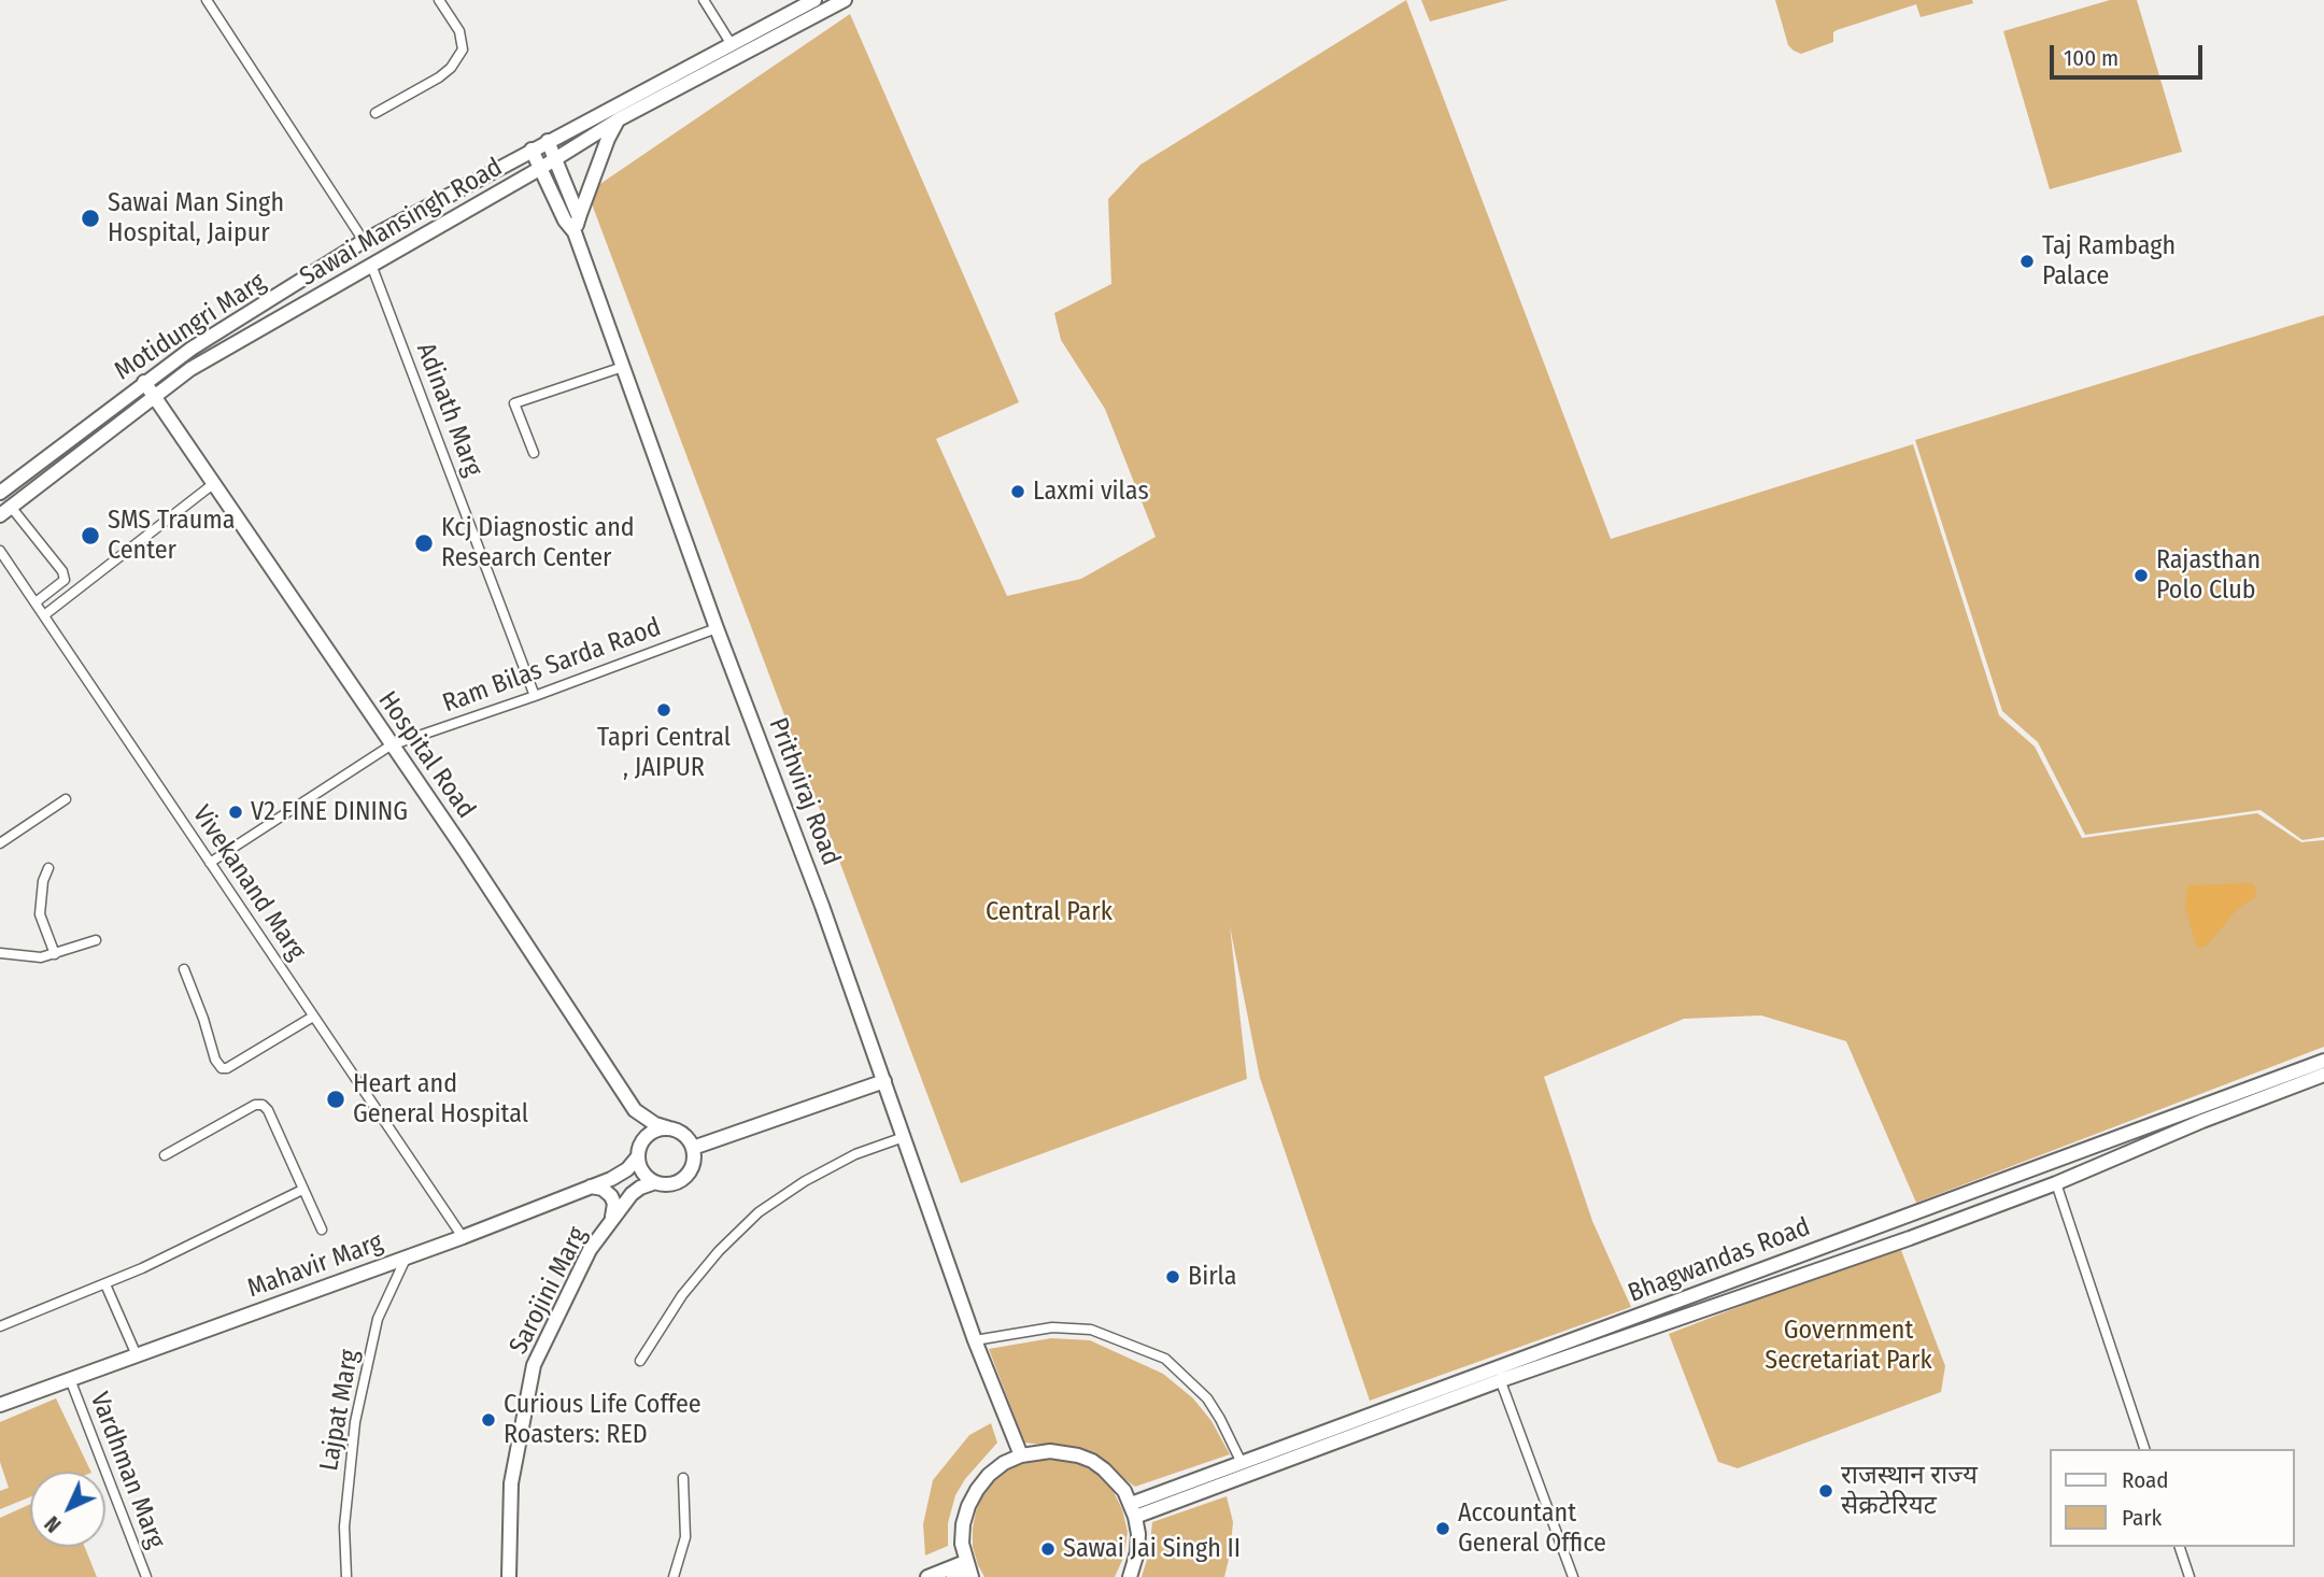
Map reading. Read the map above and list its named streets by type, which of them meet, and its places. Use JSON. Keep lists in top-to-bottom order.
{
  "streets": {
    "street": [
      "Sawai Mansingh Road",
      "Motidungri Marg",
      "Adinath Marg",
      "Ram Bilas Sarda Raod",
      "Hospital Road",
      "Prithviraj Road",
      "Vivekanand Marg",
      "Bhagwandas Road",
      "Mahavir Marg",
      "Sarojini Marg",
      "Lajpat Marg",
      "Vardhman Marg"
    ]
  },
  "crossings": [
    ["Sawai Mansingh Road", "Adinath Marg"],
    ["Sawai Mansingh Road", "Hospital Road"],
    ["Sawai Mansingh Road", "Prithviraj Road"],
    ["Motidungri Marg", "Hospital Road"],
    ["Motidungri Marg", "Prithviraj Road"],
    ["Adinath Marg", "Ram Bilas Sarda Raod"],
    ["Ram Bilas Sarda Raod", "Hospital Road"],
    ["Ram Bilas Sarda Raod", "Prithviraj Road"],
    ["Ram Bilas Sarda Raod", "Vivekanand Marg"],
    ["Hospital Road", "Mahavir Marg"],
    ["Hospital Road", "Sarojini Marg"],
    ["Vivekanand Marg", "Mahavir Marg"],
    ["Mahavir Marg", "Sarojini Marg"],
    ["Mahavir Marg", "Lajpat Marg"],
    ["Mahavir Marg", "Vardhman Marg"]
  ],
  "parks": ["Central Park", "Government Secretariat Park"],
  "places": [
    "Sawai Man Singh Hospital, Jaipur",
    "Taj Rambagh Palace",
    "Laxmi vilas",
    "SMS Trauma Center",
    "Kcj Diagnostic and Research Center",
    "Rajasthan Polo Club",
    "Tapri Central , JAIPUR",
    "V2 FINE DINING",
    "Heart and General Hospital",
    "Birla",
    "Curious Life Coffee Roasters: RED",
    "राजस्थान राज्य सेक्रटेरियट",
    "Accountant General Office",
    "Sawai Jai Singh II"
  ],
  "legend": ["Road", "Park"],
  "scale_bar": "100 m",
  "north": "bottom left"
}
